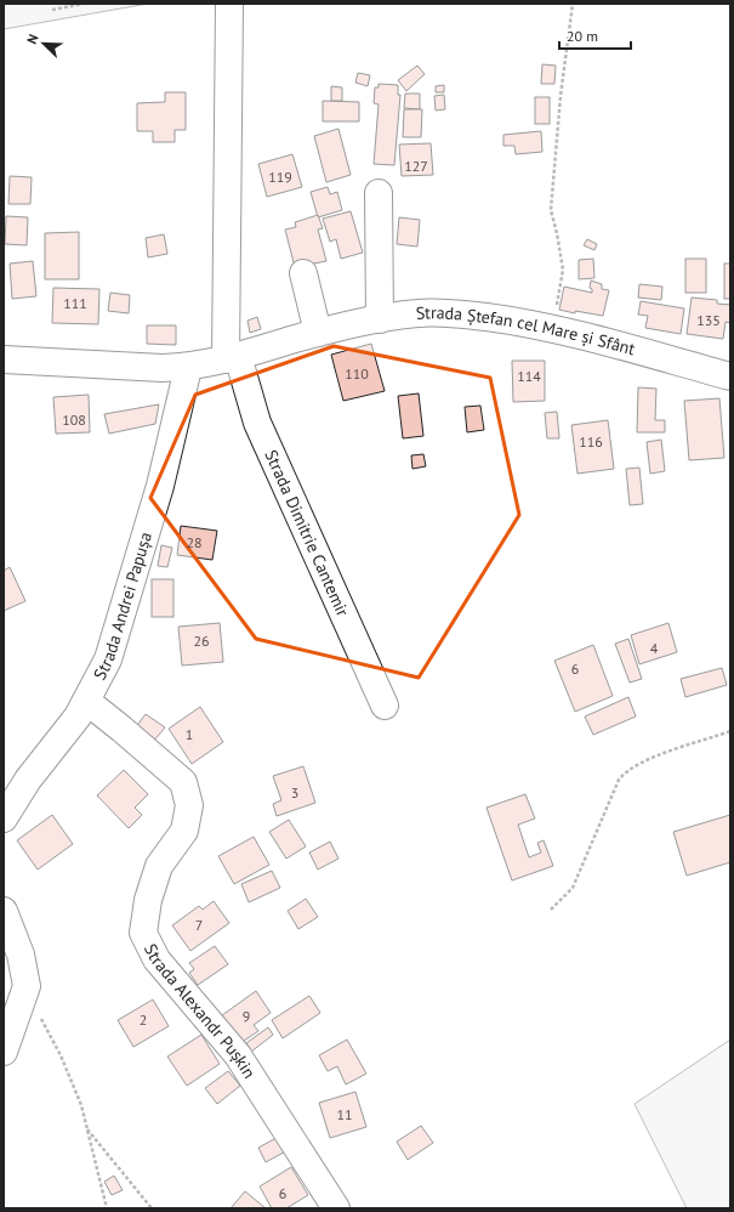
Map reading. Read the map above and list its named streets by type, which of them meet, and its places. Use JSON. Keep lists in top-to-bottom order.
{
  "streets": {
    "street": [
      "Strada Ștefan cel Mare și Sfânt",
      "Strada Dimitrie Cantemir",
      "Strada Andrei Papușa",
      "Strada Alexandr Pușkin"
    ]
  },
  "crossings": [
    ["Strada Ștefan cel Mare și Sfânt", "Strada Dimitrie Cantemir"],
    ["Strada Ștefan cel Mare și Sfânt", "Strada Andrei Papușa"],
    ["Strada Andrei Papușa", "Strada Alexandr Pușkin"]
  ],
  "house_numbers": [
    "127",
    "119",
    "111",
    "135",
    "110",
    "114",
    "108",
    "116",
    "28",
    "26",
    "4",
    "6",
    "1",
    "3",
    "7",
    "9",
    "2",
    "11",
    "6"
  ],
  "scale_bar": "20 m",
  "north": "top left"
}
